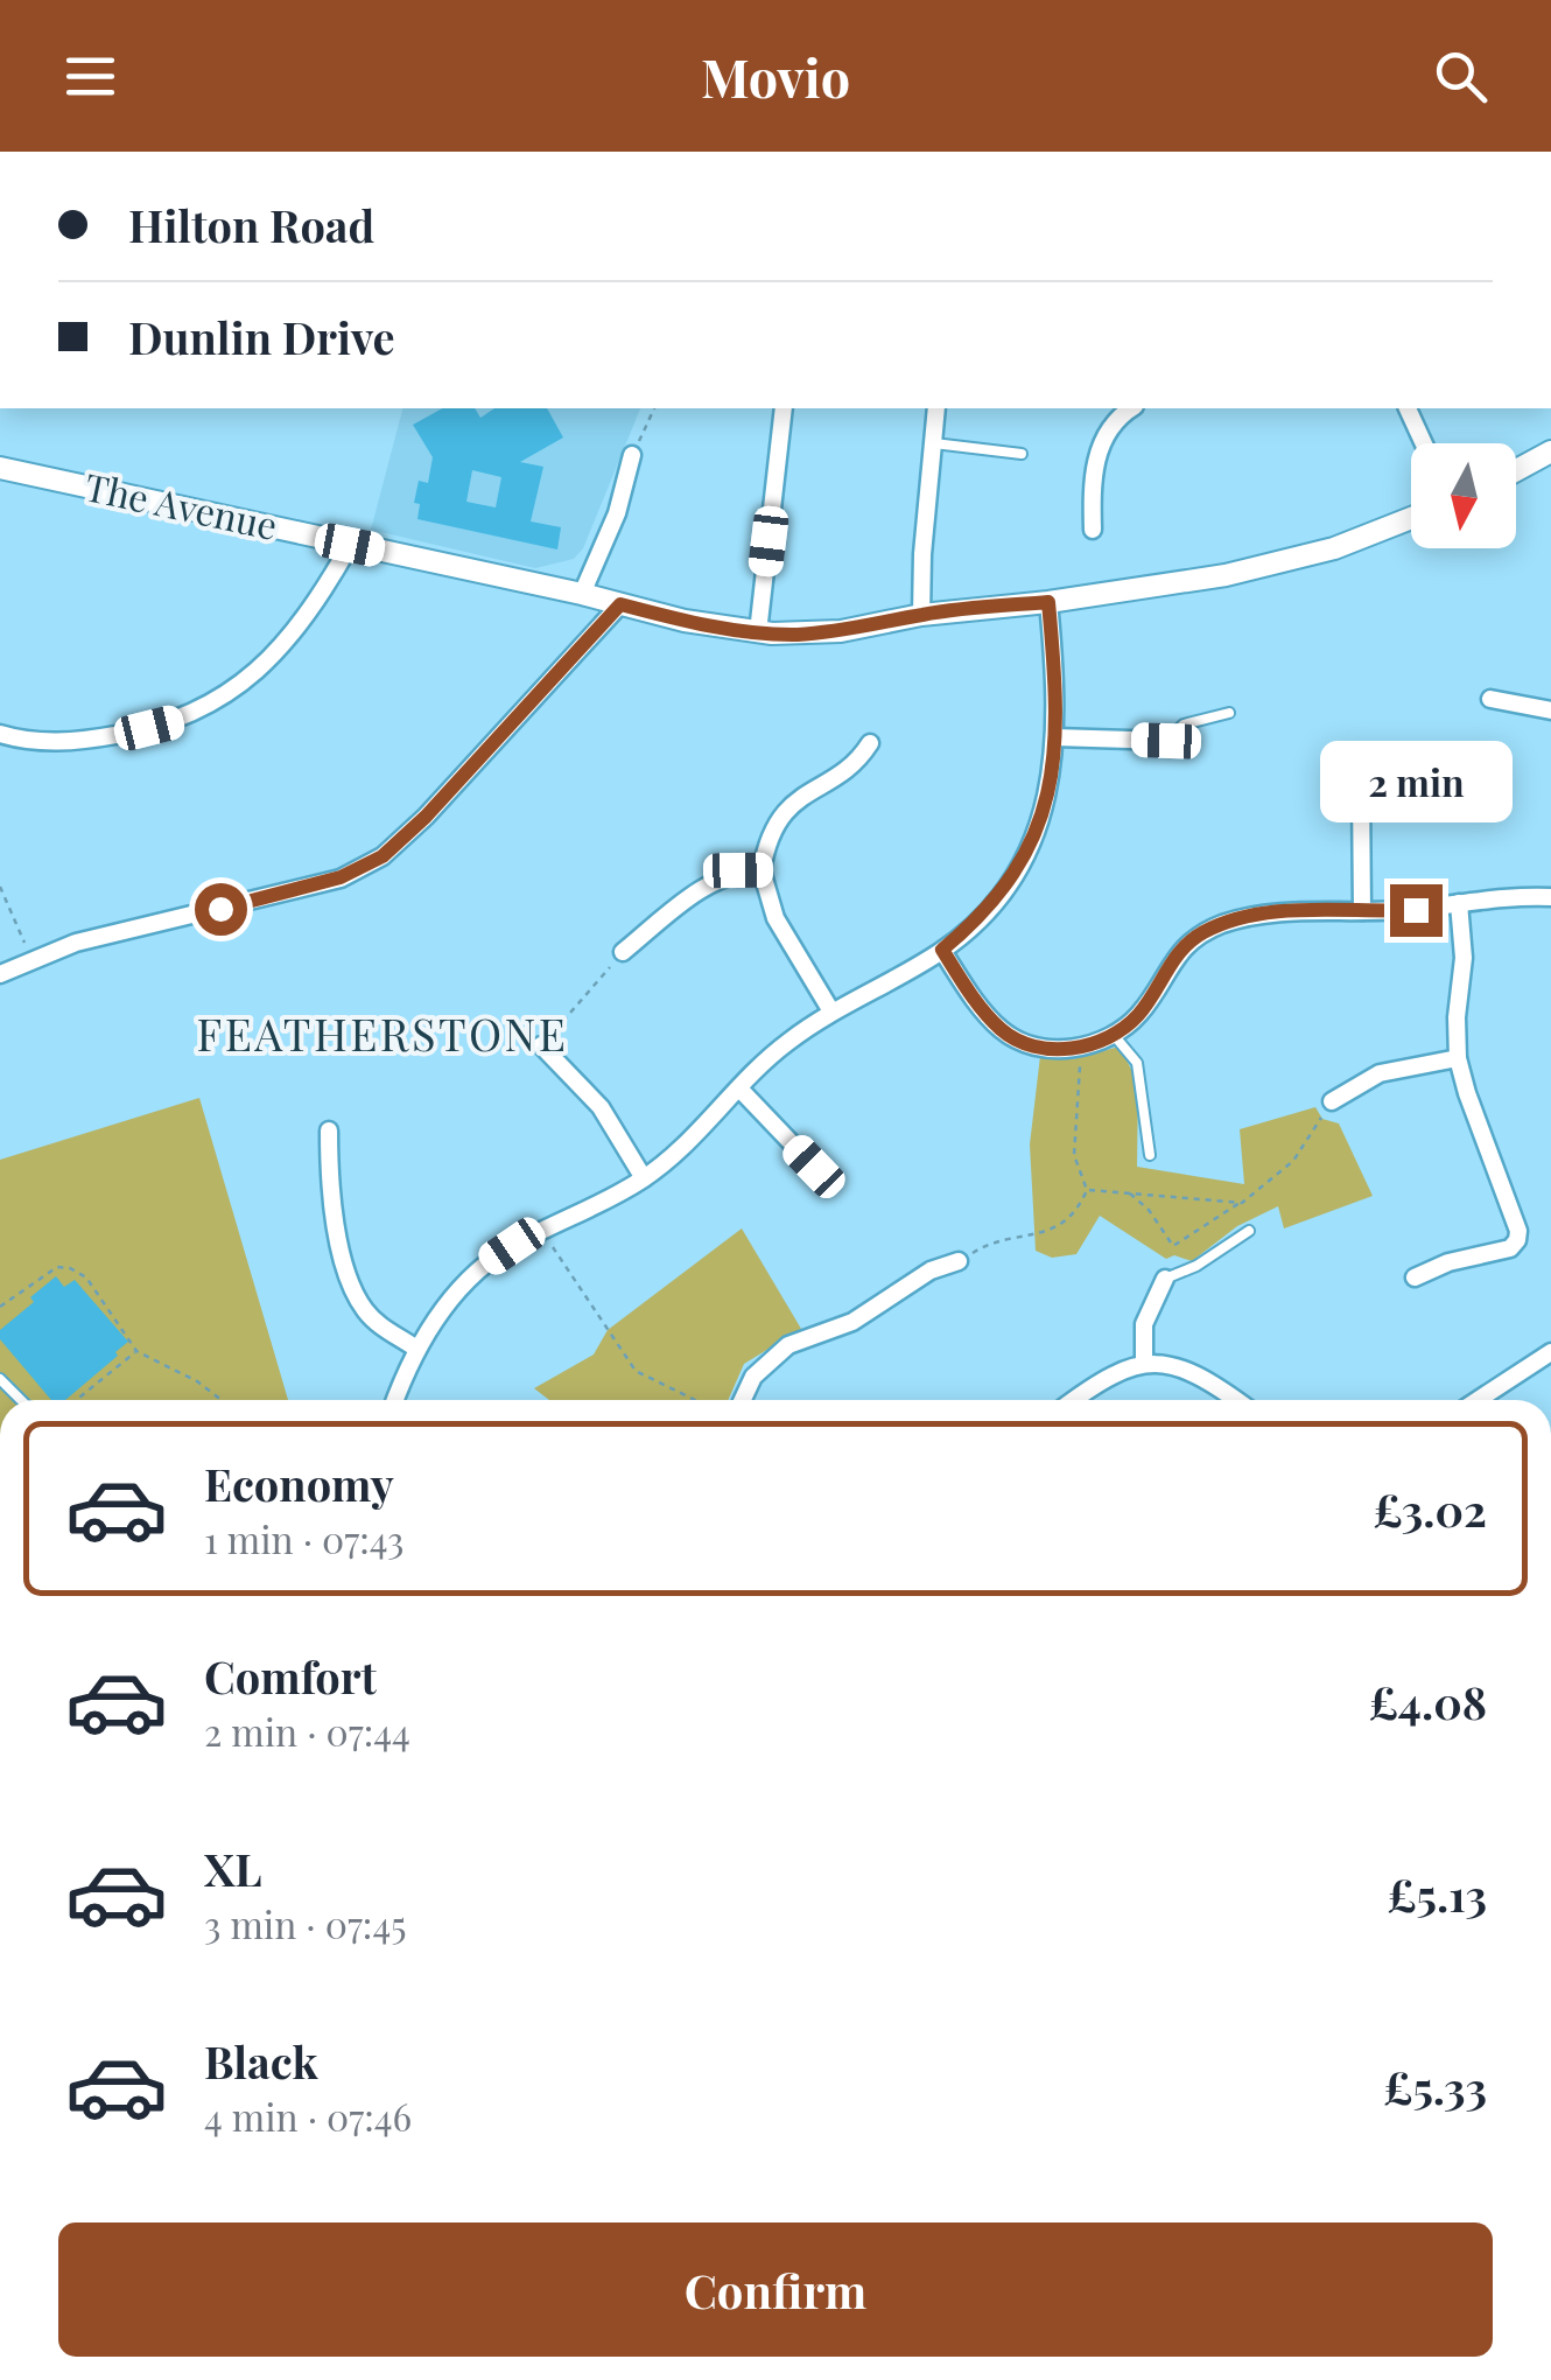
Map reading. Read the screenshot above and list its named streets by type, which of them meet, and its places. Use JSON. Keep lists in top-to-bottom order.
{
  "streets": {
    "street": ["The Avenue"]
  },
  "districts": ["FEATHERSTONE"],
  "north": "bottom",
  "page": {
    "header": "Movio",
    "banner": ["Hilton Road", "Dunlin Drive"],
    "bubble": "2 min",
    "list": [
      {
        "name": "Economy",
        "note": "1 min · 07:43",
        "value": "£3.02"
      },
      {
        "name": "Comfort",
        "note": "2 min · 07:44",
        "value": "£4.08"
      },
      {
        "name": "XL",
        "note": "3 min · 07:45",
        "value": "£5.13"
      },
      {
        "name": "Black",
        "note": "4 min · 07:46",
        "value": "£5.33"
      }
    ],
    "buttons": "Confirm"
  }
}
